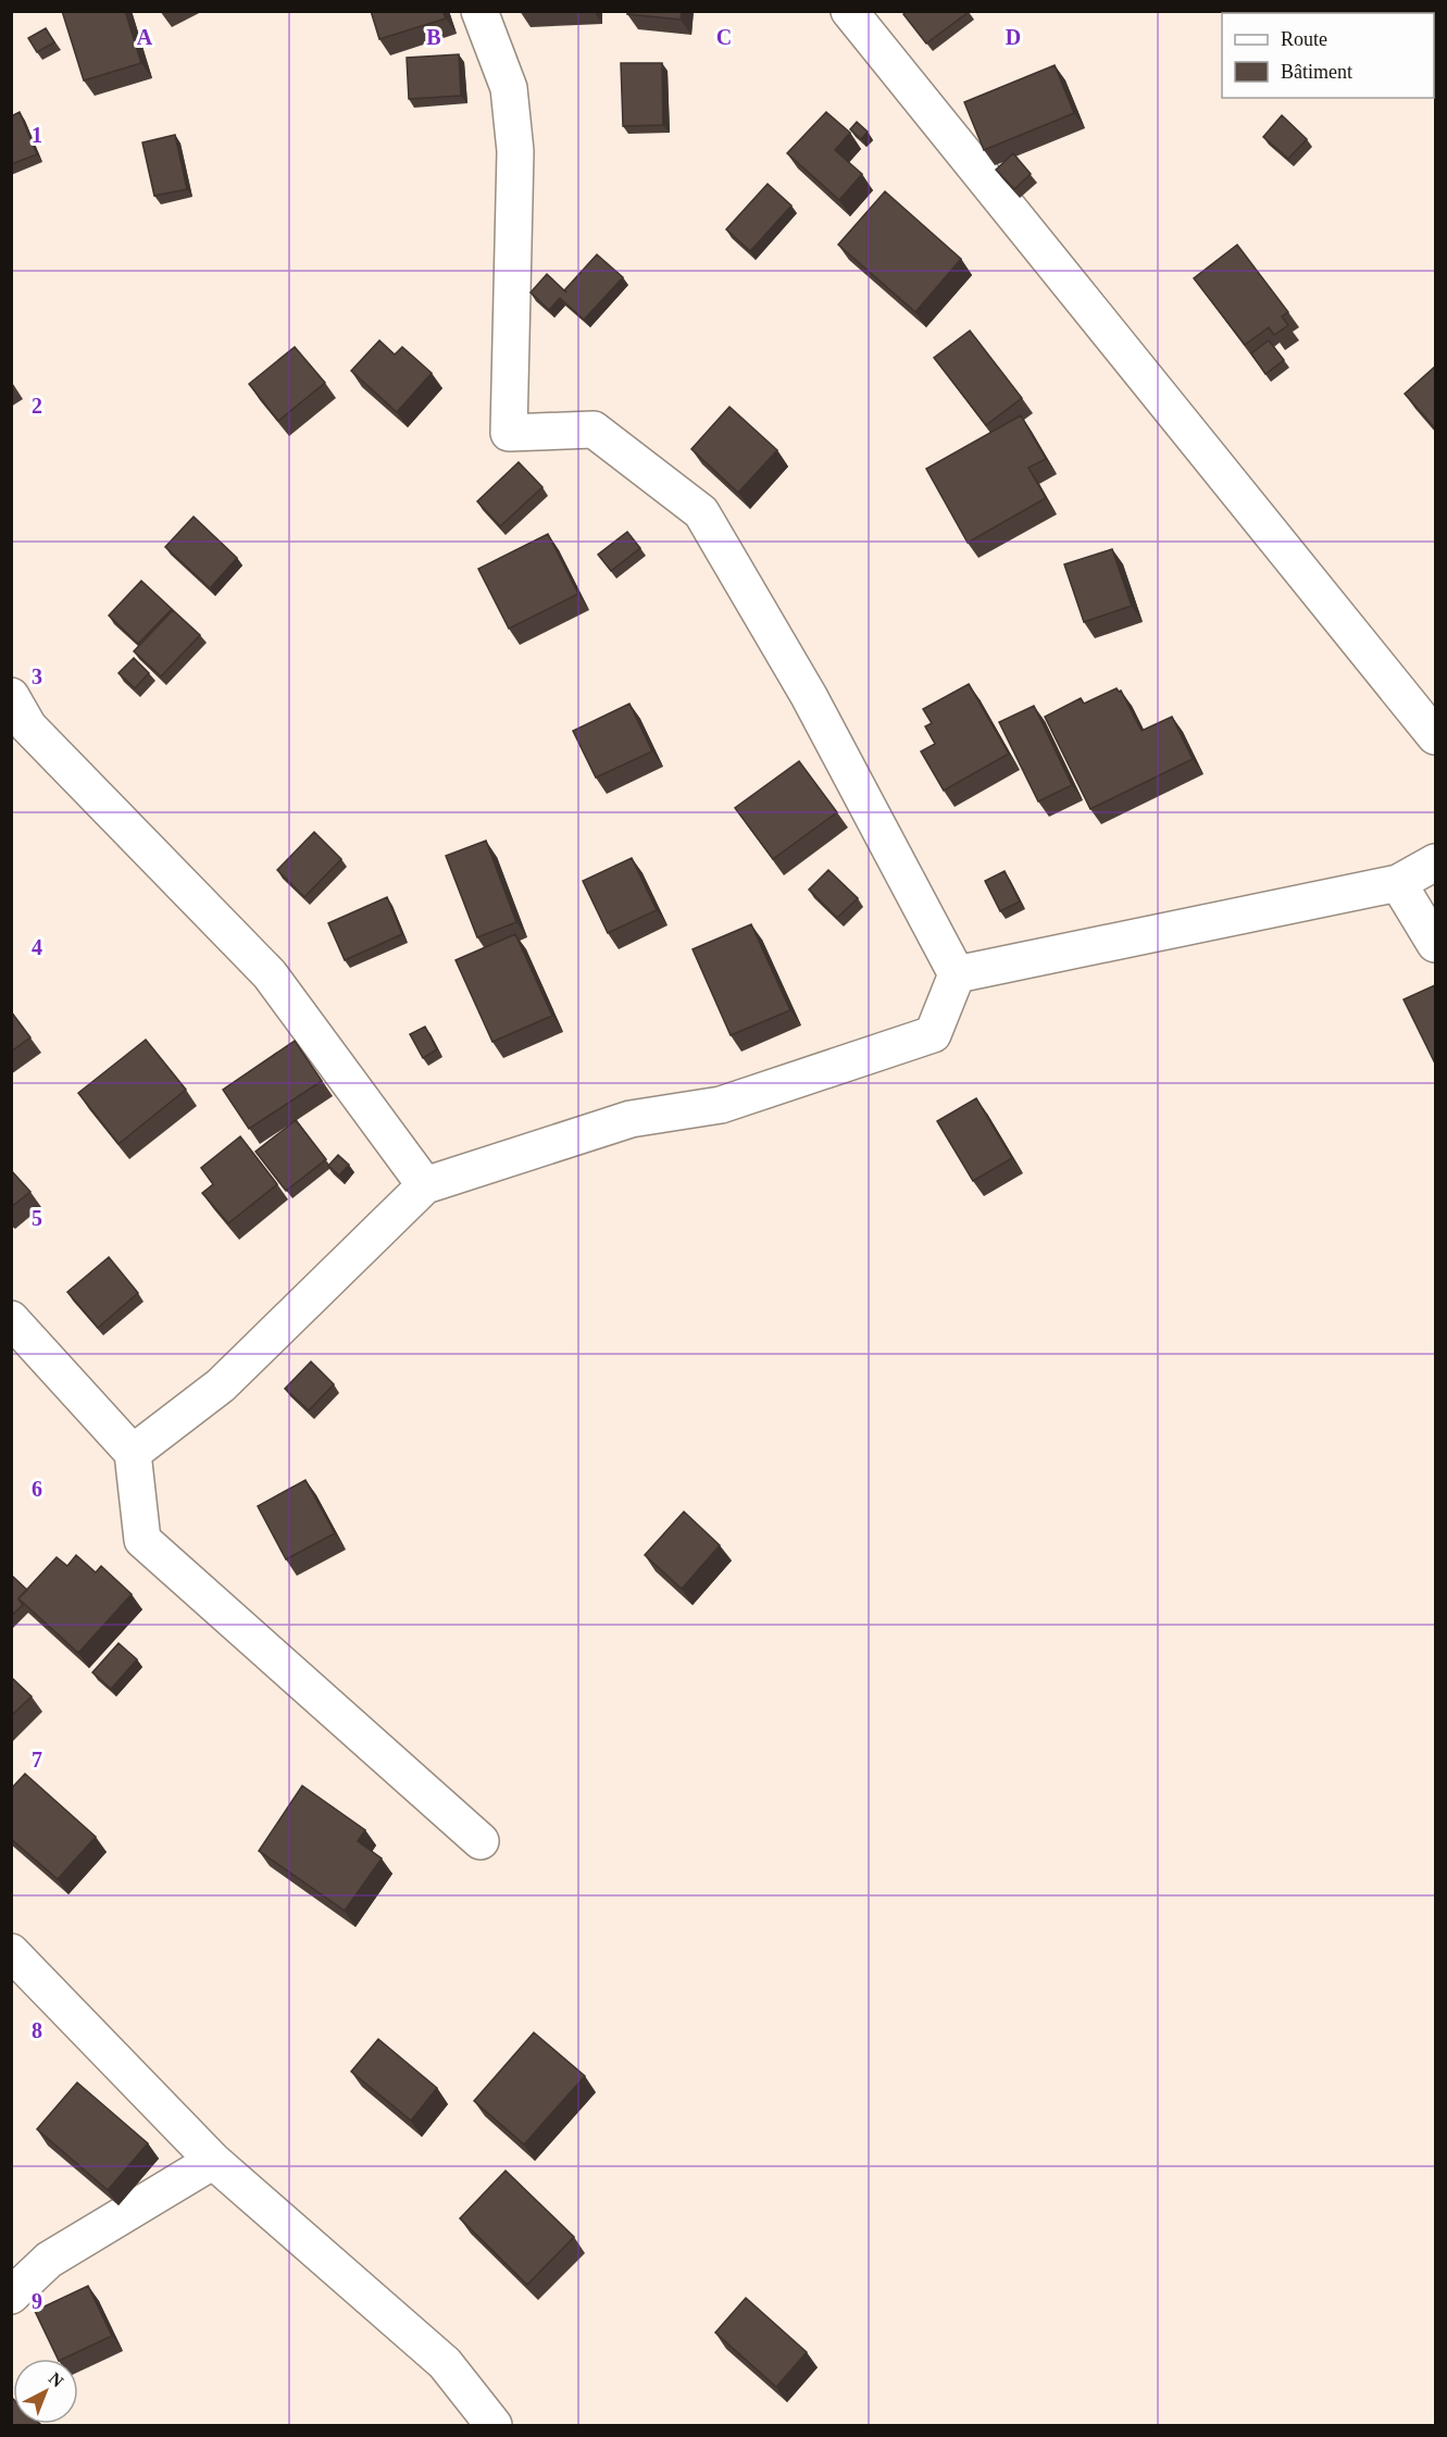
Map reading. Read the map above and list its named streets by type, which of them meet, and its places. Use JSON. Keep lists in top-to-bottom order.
{
  "legend": ["Route", "Bâtiment"],
  "north": "top right",
  "grid": {
    "columns": [
      "A",
      "B",
      "C",
      "D"
    ],
    "rows": [
      "1",
      "2",
      "3",
      "4",
      "5",
      "6",
      "7",
      "8",
      "9"
    ]
  }
}
